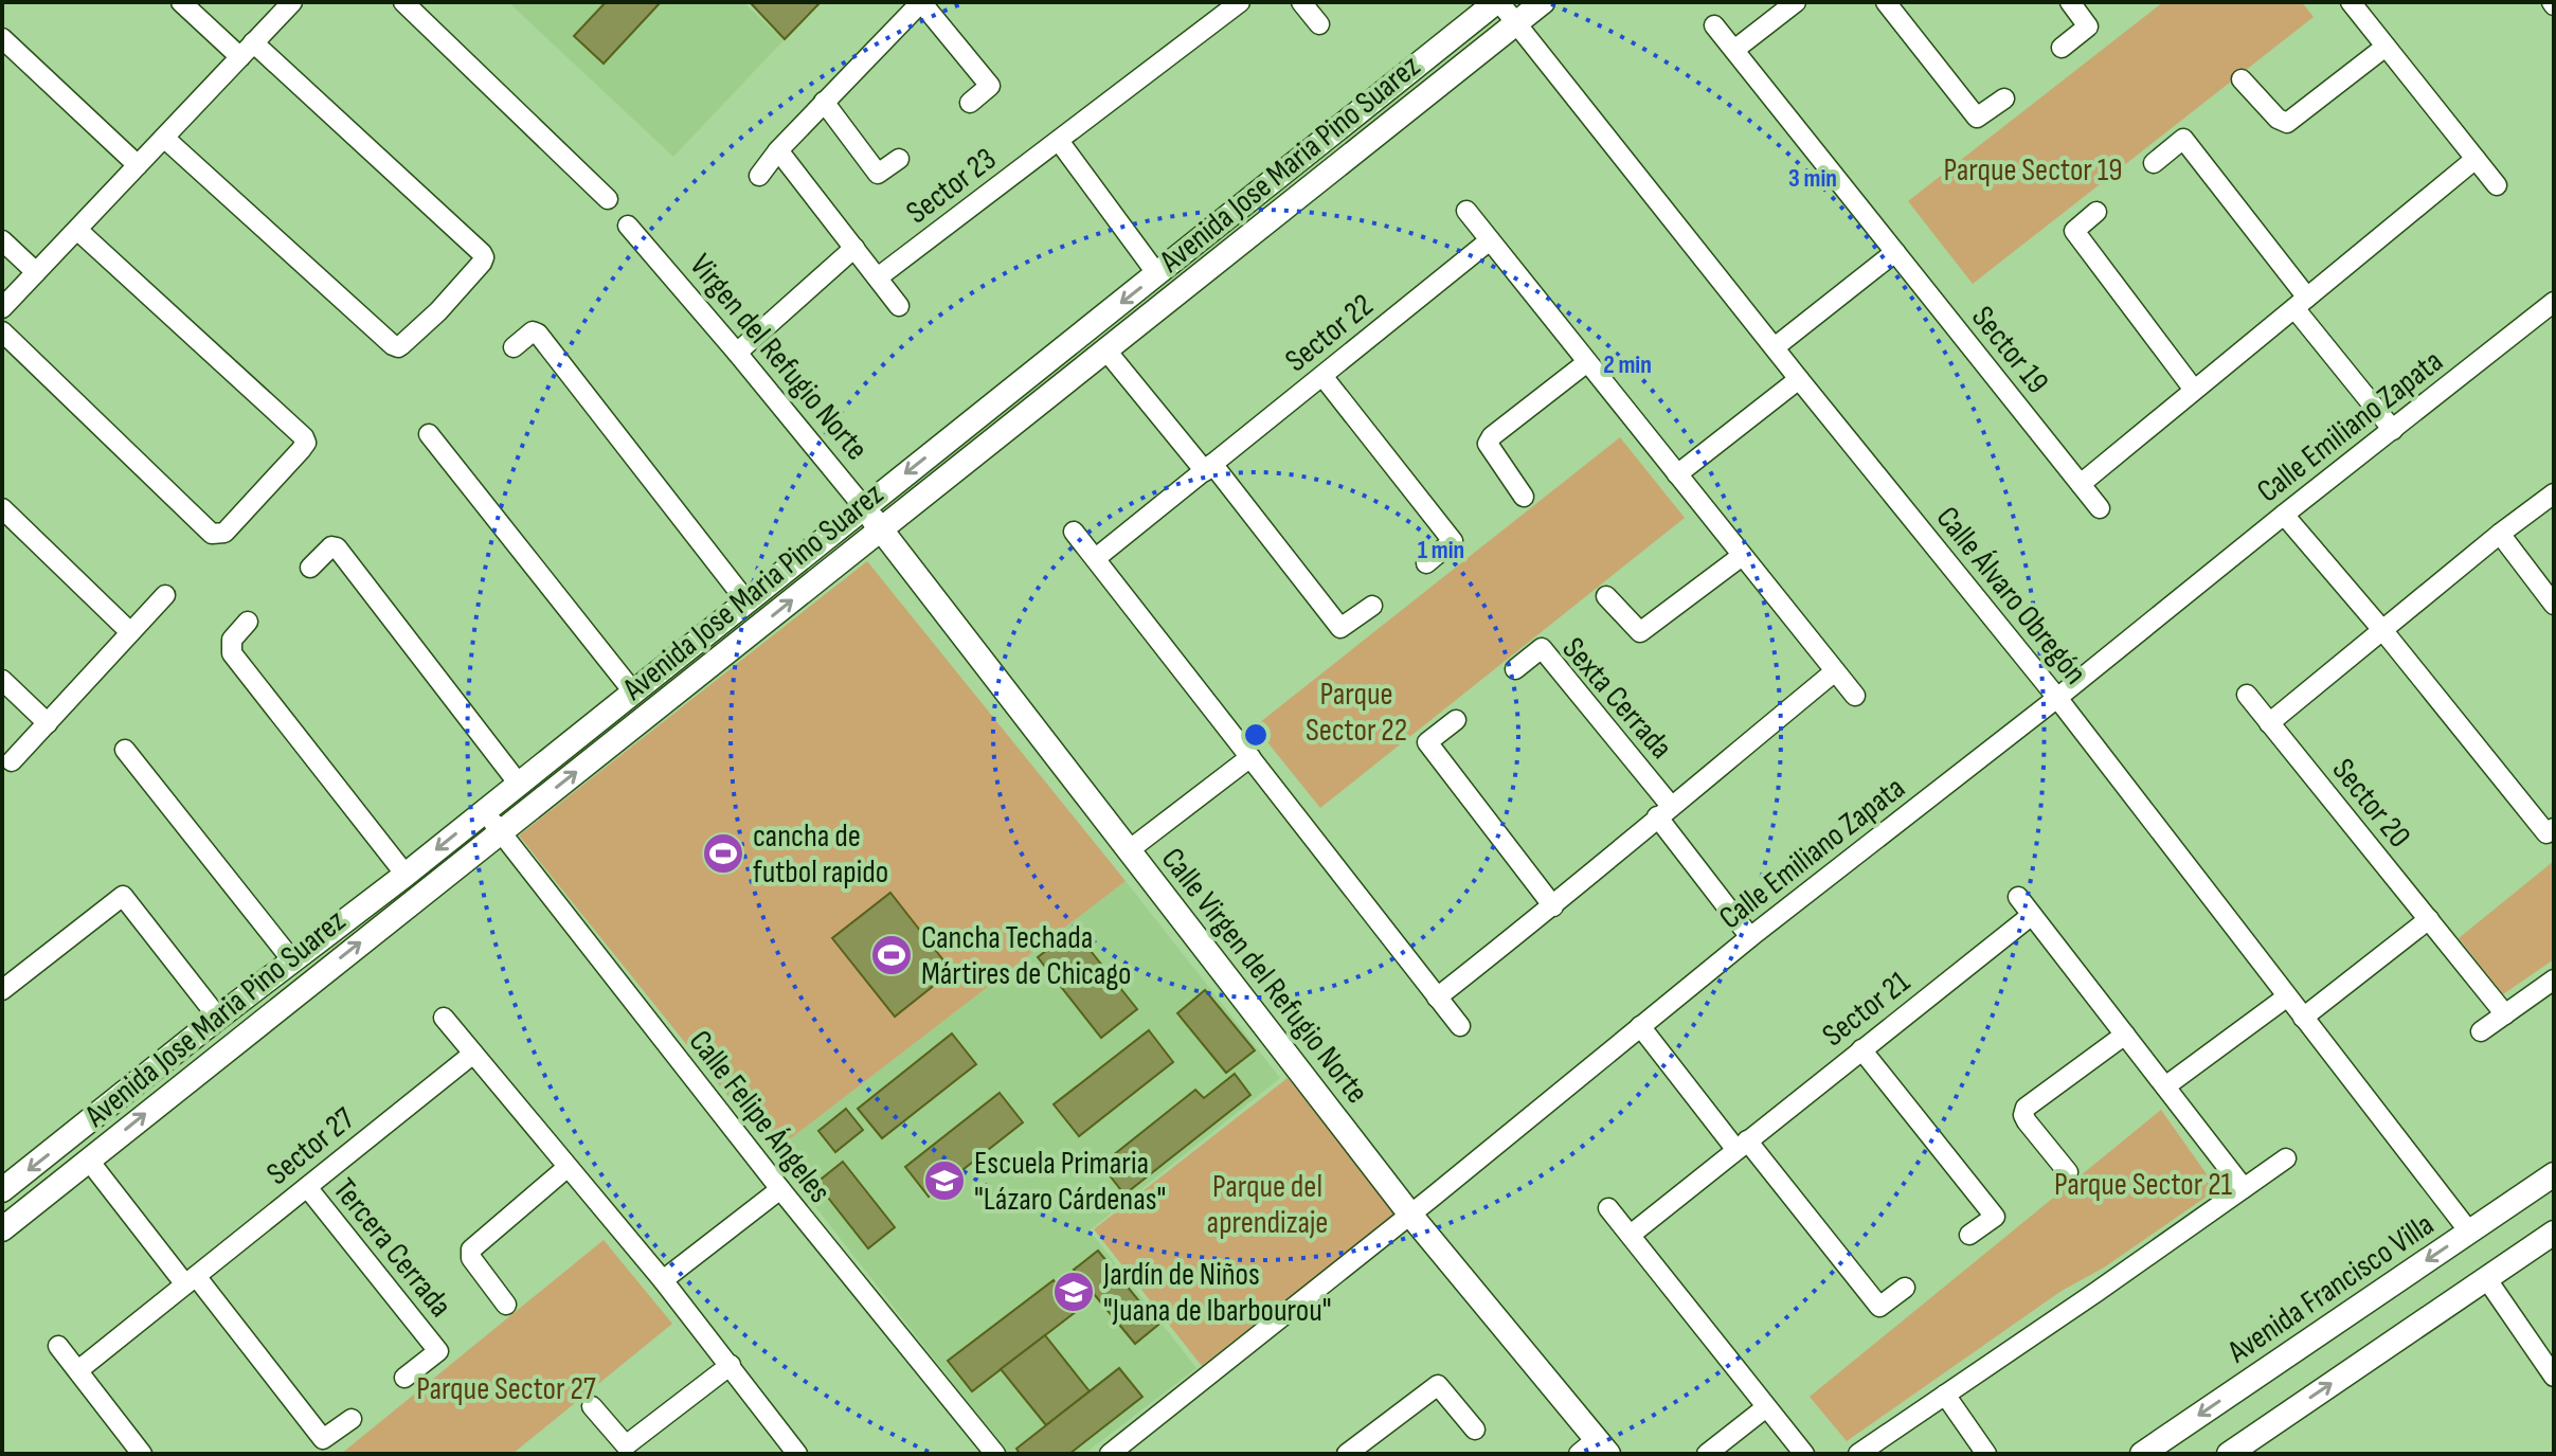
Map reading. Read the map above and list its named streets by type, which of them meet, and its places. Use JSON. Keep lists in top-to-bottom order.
{
  "streets": {
    "street": [
      "Avenida Jose Maria Pino Suarez",
      "Sector 23",
      "Sector 22",
      "Sector 19",
      "Virgen del Refugio Norte",
      "Calle Emiliano Zapata",
      "Calle Álvaro Obregón",
      "Sexta Cerrada",
      "Sector 20",
      "Calle Virgen del Refugio Norte",
      "Sector 21",
      "Calle Felipe Ángeles",
      "Sector 27",
      "Tercera Cerrada",
      "Avenida Francisco Villa"
    ]
  },
  "crossings": [
    ["Avenida Jose Maria Pino Suarez", "Virgen del Refugio Norte"],
    ["Avenida Jose Maria Pino Suarez", "Calle Álvaro Obregón"],
    ["Avenida Jose Maria Pino Suarez", "Calle Virgen del Refugio Norte"],
    ["Avenida Jose Maria Pino Suarez", "Calle Felipe Ángeles"],
    ["Virgen del Refugio Norte", "Calle Virgen del Refugio Norte"],
    ["Calle Emiliano Zapata", "Calle Álvaro Obregón"],
    ["Calle Emiliano Zapata", "Calle Virgen del Refugio Norte"],
    ["Calle Álvaro Obregón", "Avenida Francisco Villa"],
    ["Sector 27", "Tercera Cerrada"]
  ],
  "parks": [
    "Parque Sector 19",
    "Parque Sector 22",
    "Parque Sector 21",
    "Parque del aprendizaje",
    "Parque Sector 27"
  ],
  "places": {
    "sports": ["cancha de futbol rapido", "Cancha Techada Mártires de Chicago"],
    "school or university": ["Escuela Primaria \"Lázaro Cárdenas\"", "Jardín de Niños \"Juana de Ibarbourou\""]
  },
  "rings": ["3 min", "2 min", "1 min"]
}
